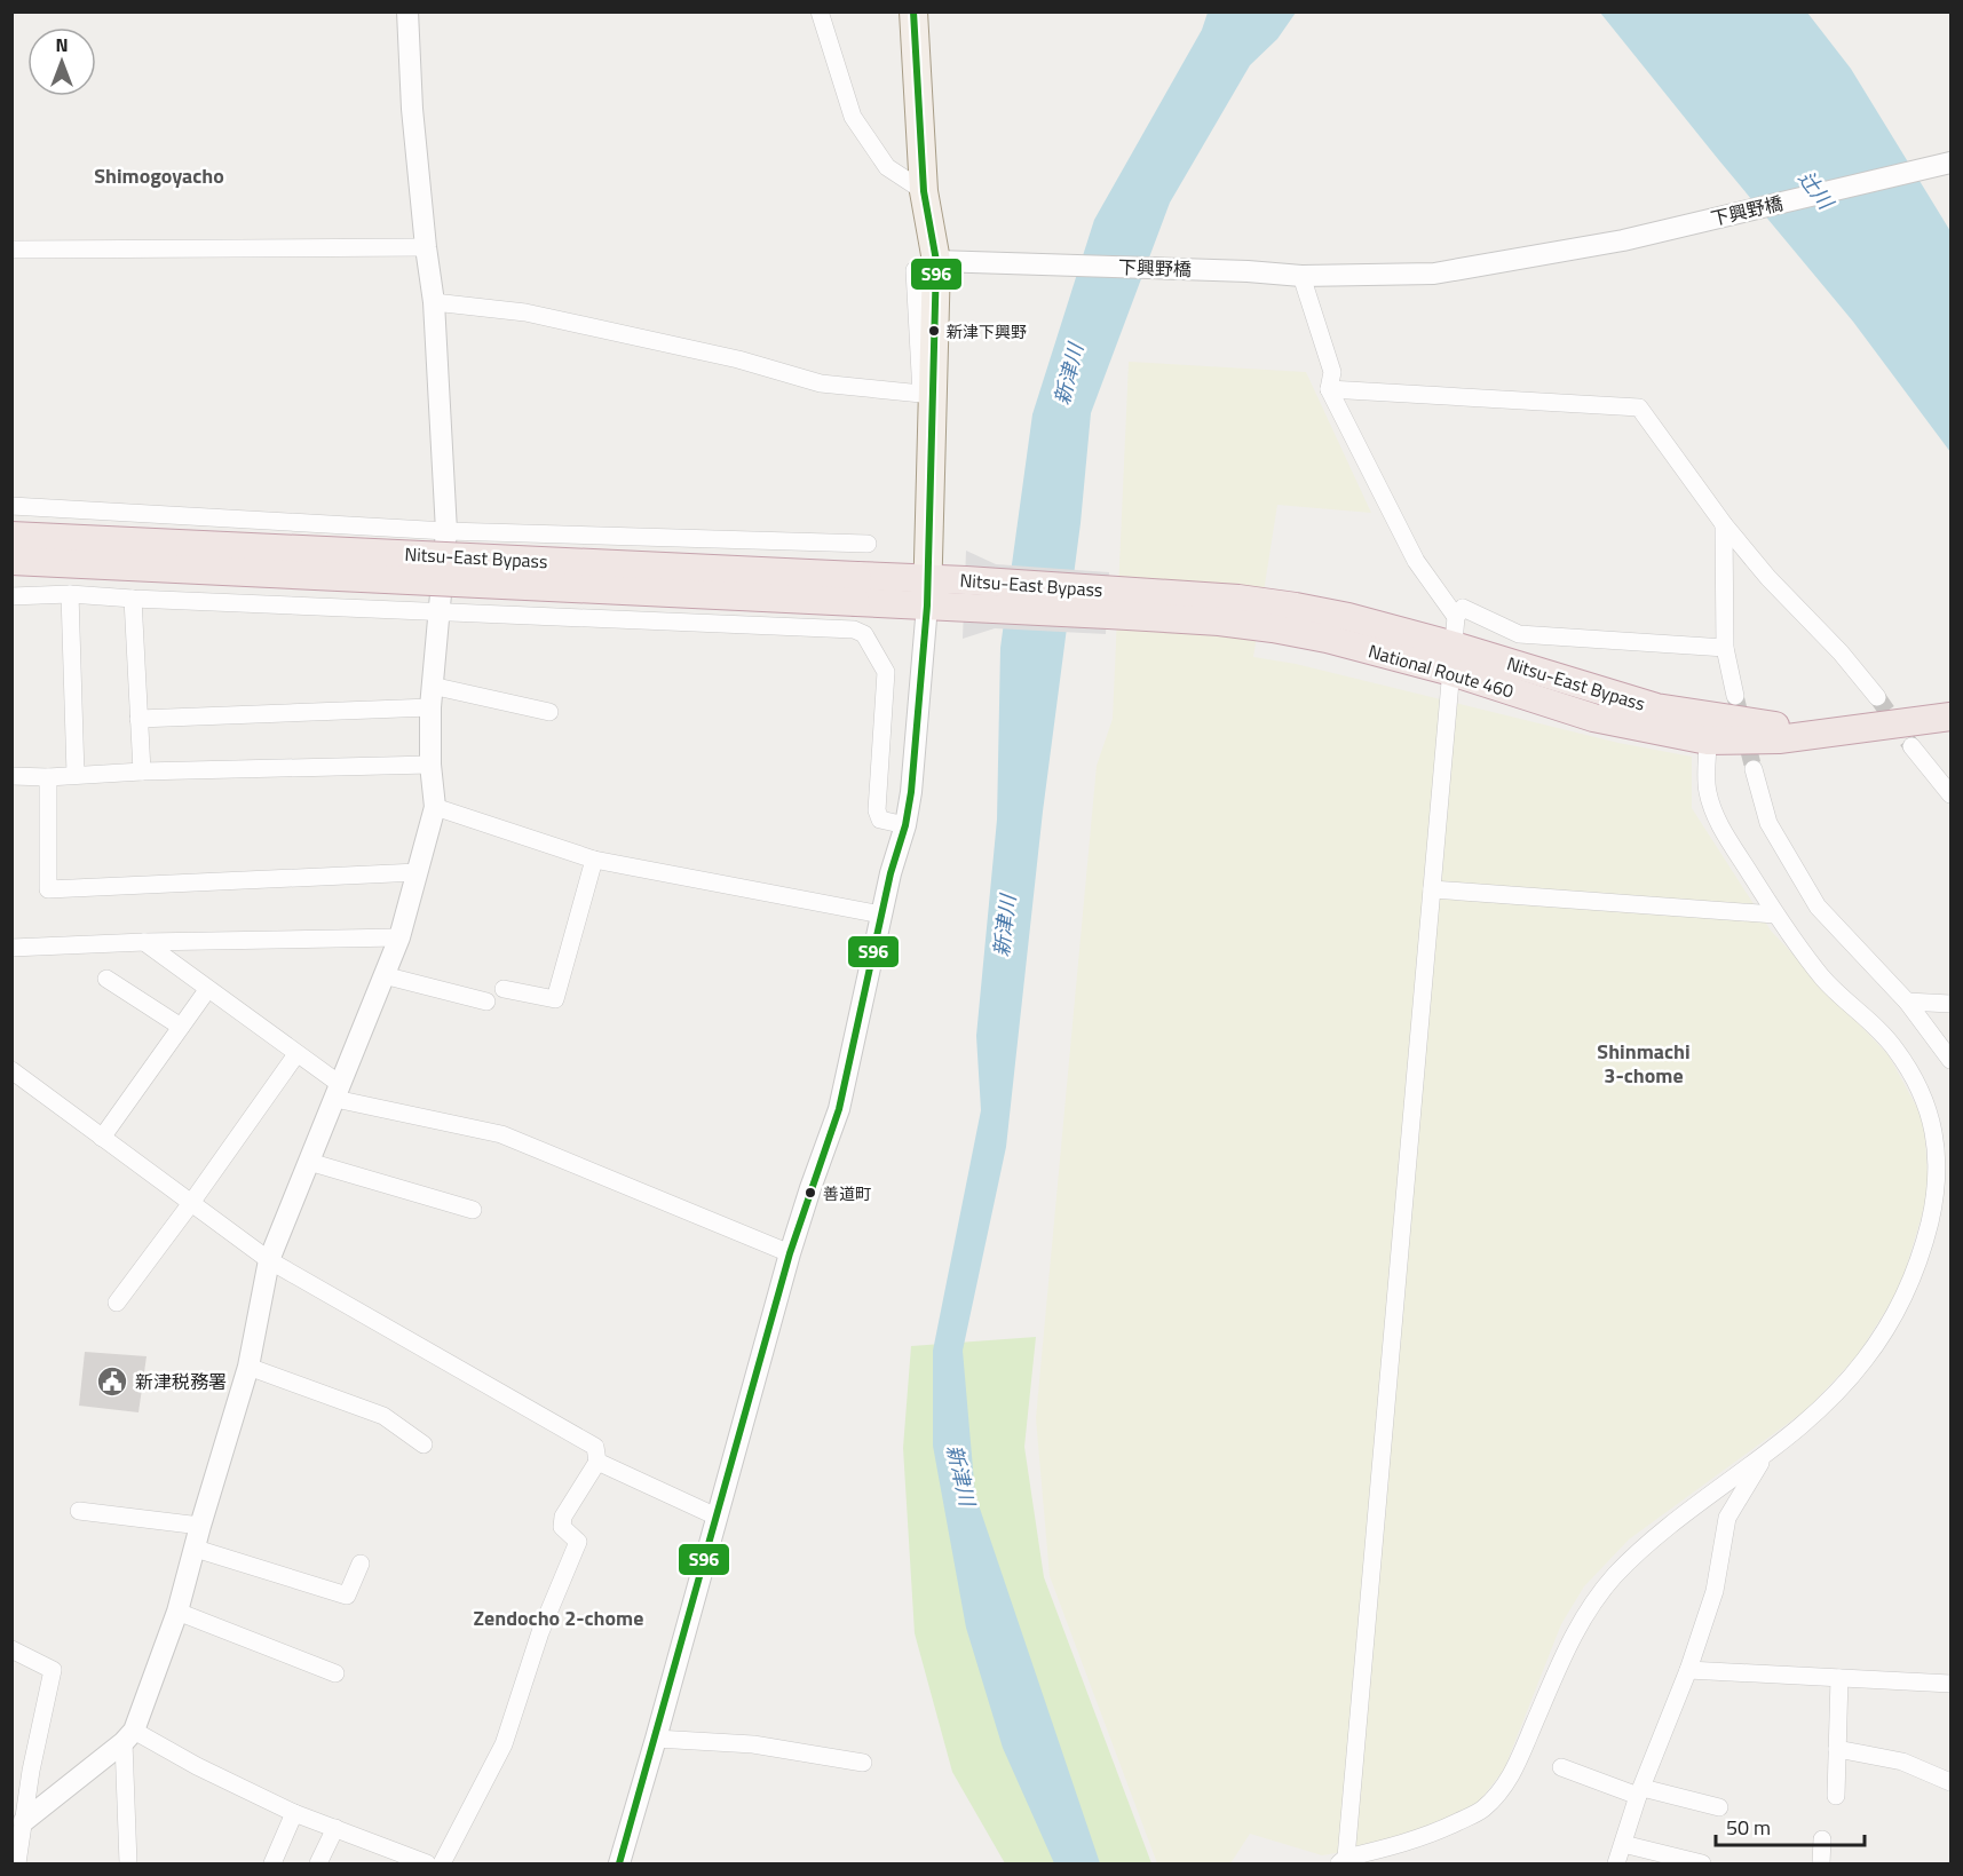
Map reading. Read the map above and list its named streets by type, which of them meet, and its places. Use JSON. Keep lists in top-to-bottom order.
{
  "streets": {
    "highway": ["Nitsu-East Bypass", "National Route 460"],
    "street": ["下興野橋"]
  },
  "crossings": [
    ["Nitsu-East Bypass", "National Route 460"]
  ],
  "districts": ["Shimogoyacho", "Shinmachi 3-chome", "Zendocho 2-chome"],
  "water": ["辻川", "新津川"],
  "places": {
    "other": ["新津下興野", "善道町"],
    "public building": ["新津税務署"]
  },
  "lines": ["transit line S96"],
  "scale_bar": "50 m",
  "north": "top"
}
